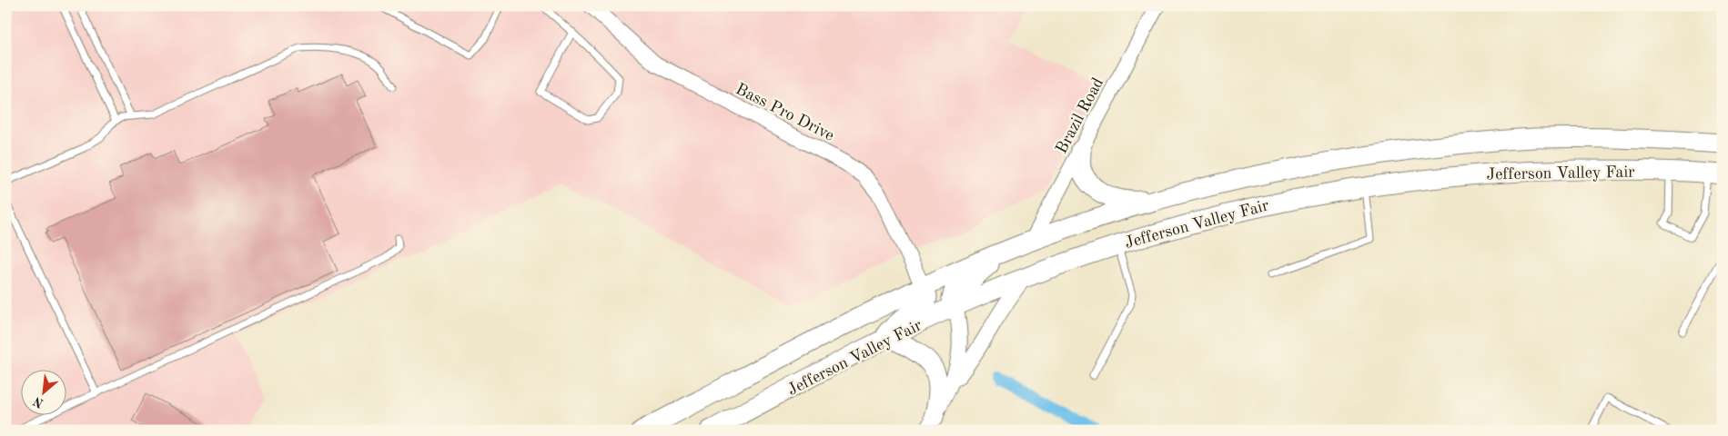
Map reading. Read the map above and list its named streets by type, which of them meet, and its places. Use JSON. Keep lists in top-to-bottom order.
{
  "streets": {
    "main road": ["Jefferson Valley Fair"],
    "street": ["Bass Pro Drive", "Brazil Road"]
  },
  "north": "bottom left"
}
